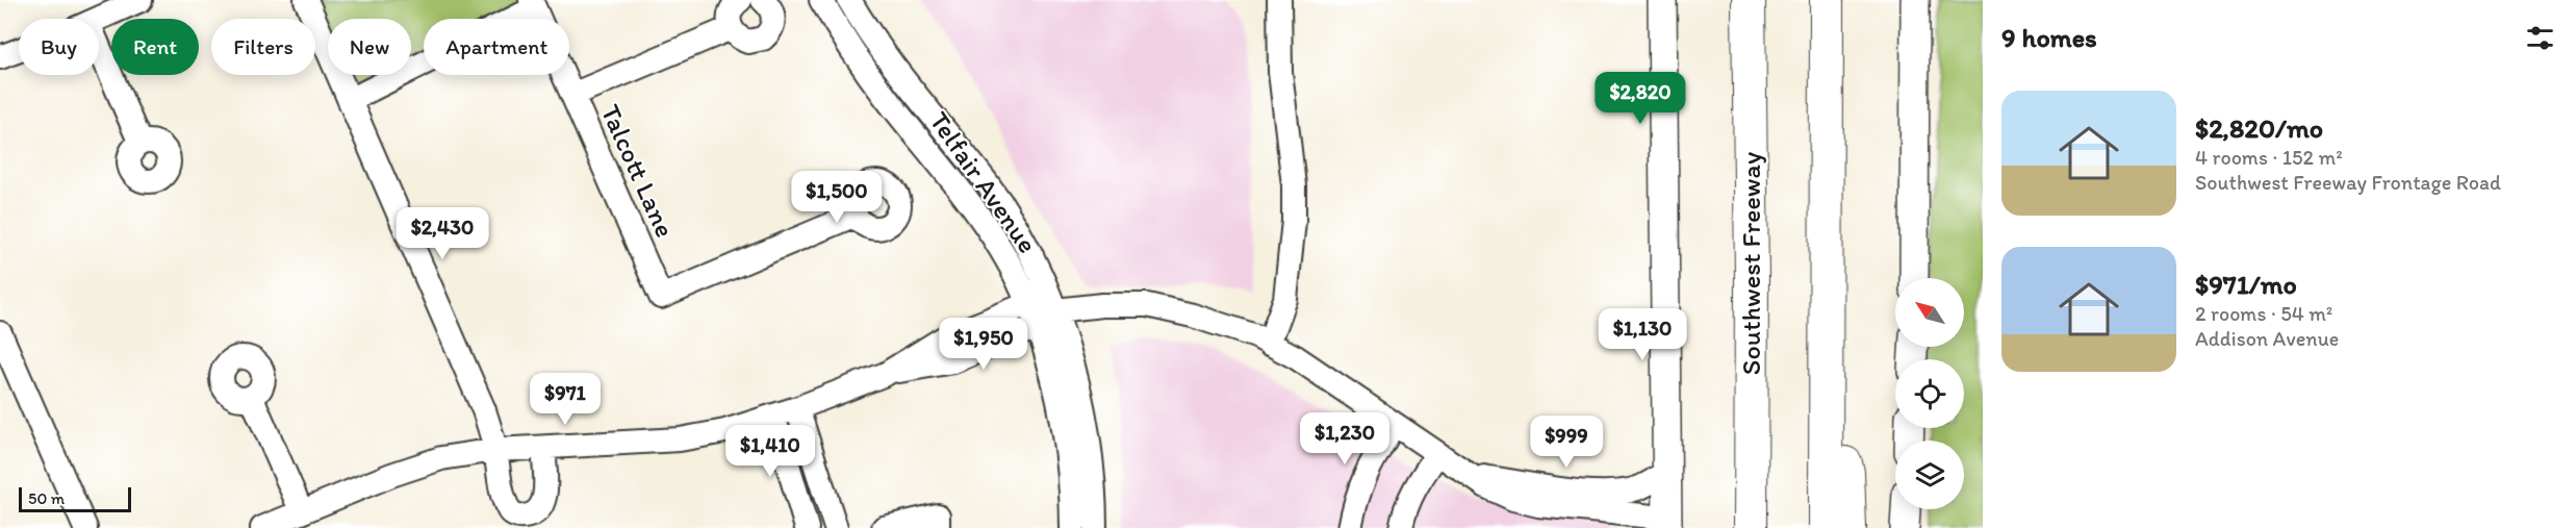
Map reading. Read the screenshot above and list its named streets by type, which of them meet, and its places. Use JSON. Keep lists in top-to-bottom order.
{
  "streets": {
    "highway": ["Southwest Freeway"],
    "street": ["Talcott Lane", "Telfair Avenue"]
  },
  "scale_bar": "50 m",
  "north": "top left",
  "page": {
    "heading": "9 homes",
    "chip": [
      "Buy",
      "Rent",
      "Filters",
      "New",
      "Apartment"
    ],
    "price": [
      "$2,820",
      "$1,500",
      "$2,430",
      "$1,130",
      "$1,950",
      "$971",
      "$1,230",
      "$999",
      "$1,410"
    ],
    "list": [
      {
        "name": "$2,820/mo",
        "note": "4 rooms · 152 m² · Southwest Freeway Frontage Road"
      },
      {
        "name": "$971/mo",
        "note": "2 rooms · 54 m² · Addison Avenue"
      }
    ],
    "scale": "50 m"
  }
}
